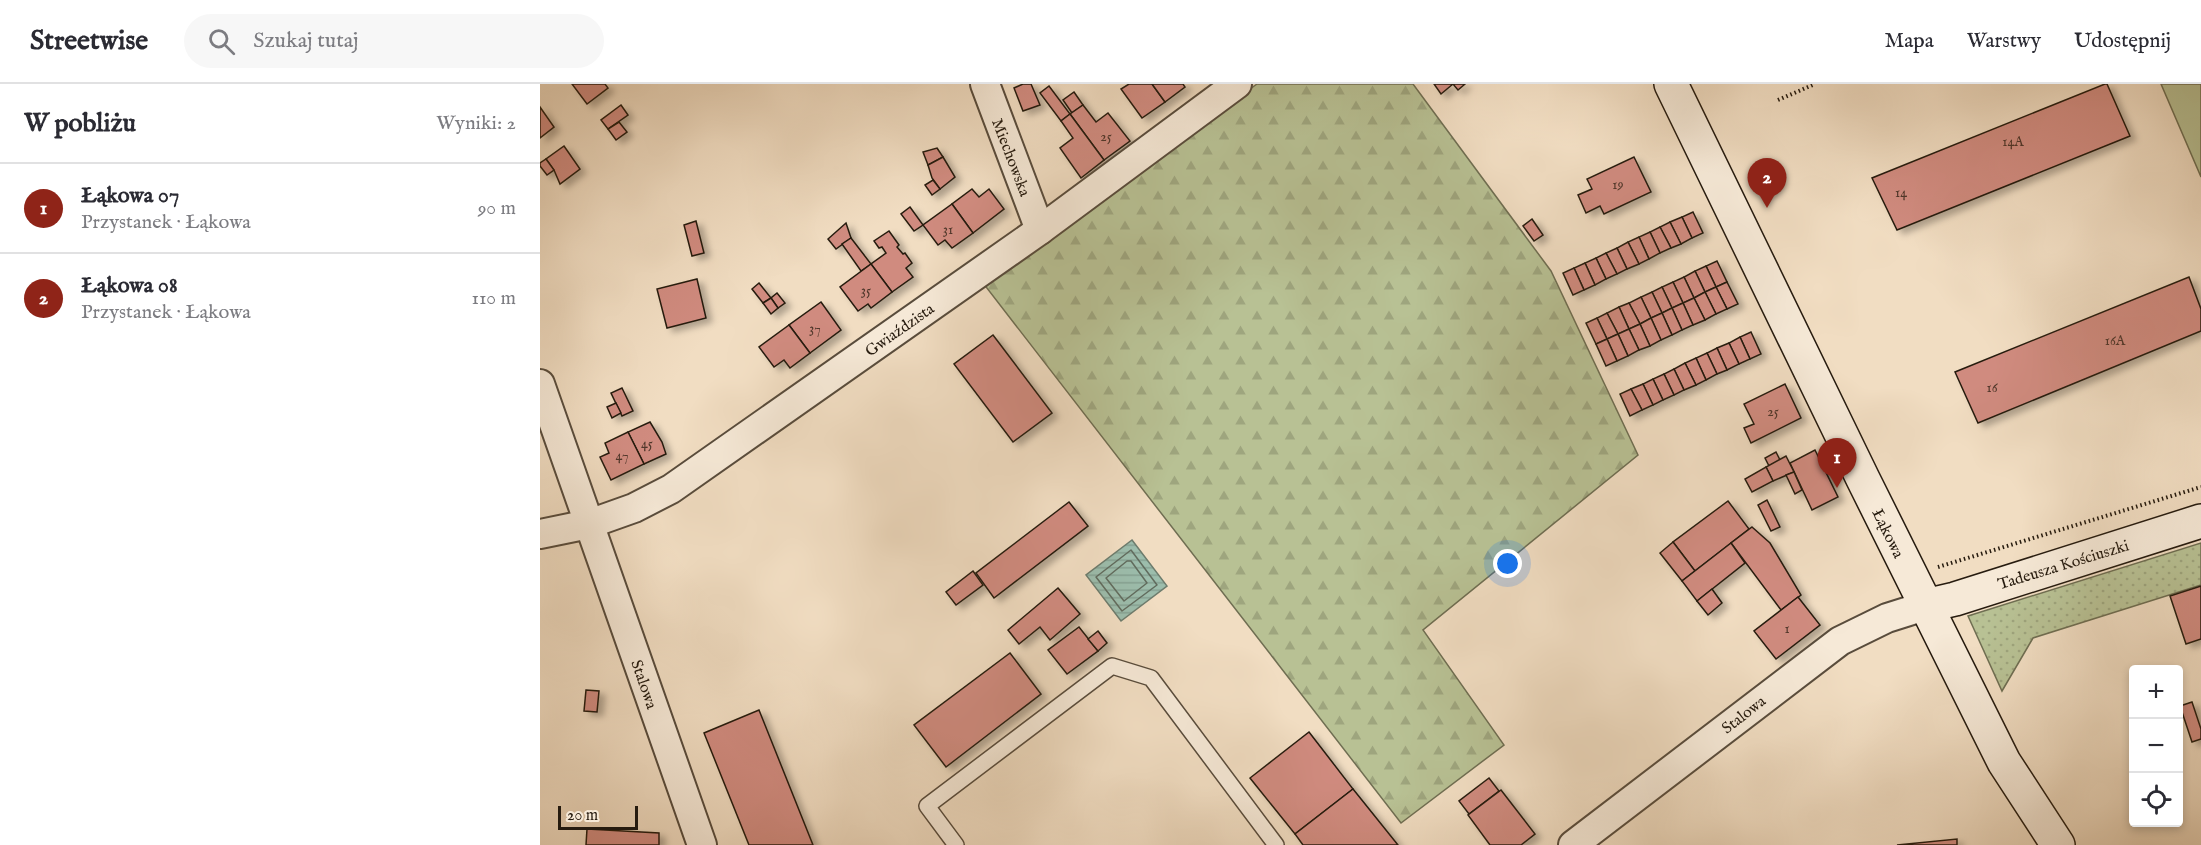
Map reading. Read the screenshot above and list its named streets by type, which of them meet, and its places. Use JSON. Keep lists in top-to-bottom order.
{
  "streets": {
    "main road": ["Łąkowa", "Tadeusza Kościuszki"],
    "street": ["Miechowska", "Gwiaździsta", "Stalowa"]
  },
  "crossings": [
    ["Miechowska", "Gwiaździsta"],
    ["Gwiaździsta", "Stalowa"],
    ["Łąkowa", "Tadeusza Kościuszki"],
    ["Łąkowa", "Stalowa"],
    ["Tadeusza Kościuszki", "Stalowa"]
  ],
  "house_numbers": [
    "25",
    "14A",
    "19",
    "14",
    "31",
    "35",
    "37",
    "16A",
    "16",
    "25",
    "45",
    "47",
    "1"
  ],
  "scale_bar": "20 m",
  "page": {
    "header": "Streetwise",
    "search": "Szukaj tutaj",
    "nav": ["Mapa", "Warstwy", "Udostępnij"],
    "heading": ["W pobliżu", "Wyniki: 2"],
    "pins": ["2", "1"],
    "list": [
      {
        "mark": "1",
        "name": "Łąkowa 07",
        "note": "Przystanek · Łąkowa",
        "value": "90 m"
      },
      {
        "mark": "2",
        "name": "Łąkowa 08",
        "note": "Przystanek · Łąkowa",
        "value": "110 m"
      }
    ],
    "map_buttons": ["+", "−"],
    "scale": "20 m"
  }
}
